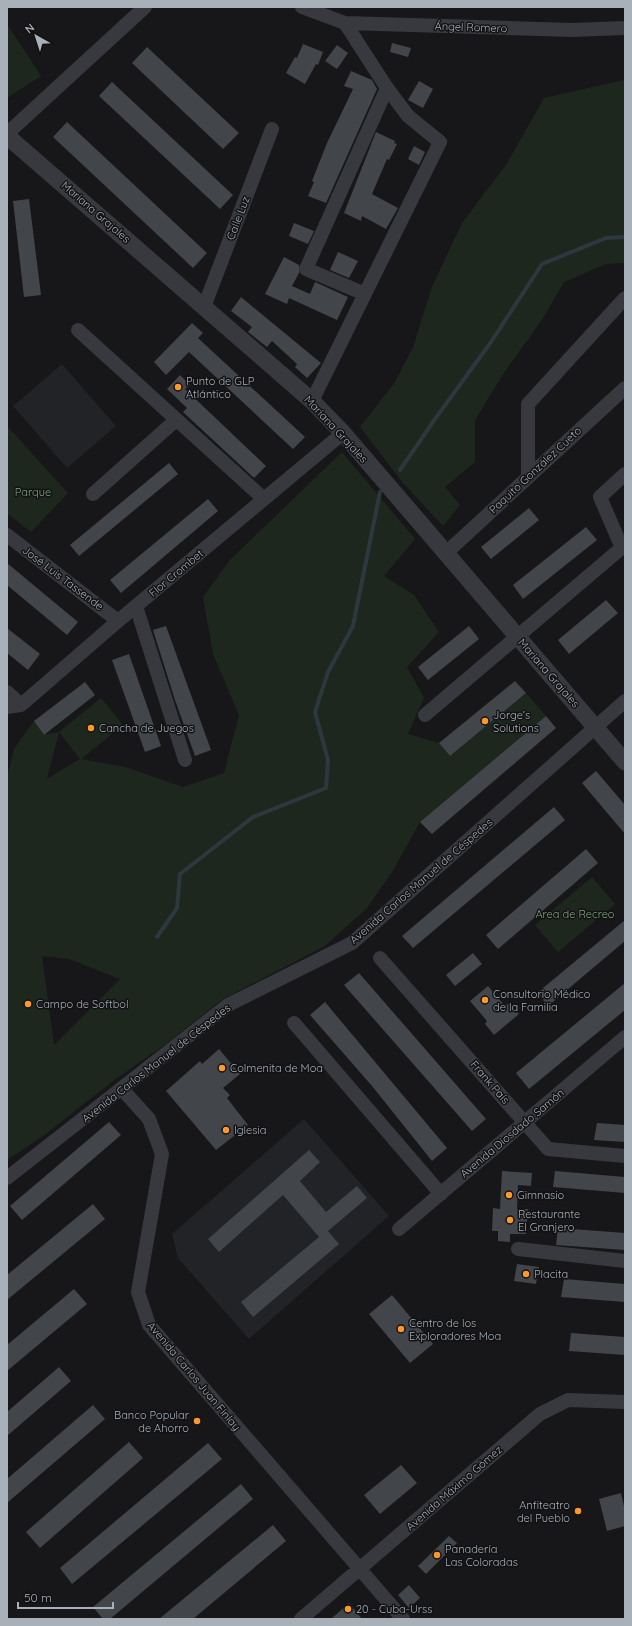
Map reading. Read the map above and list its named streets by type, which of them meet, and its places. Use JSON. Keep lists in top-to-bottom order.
{
  "streets": {
    "street": [
      "Ángel Romero",
      "Mariana Grajales",
      "Calle Luz",
      "Paquito González Cueto",
      "Flor Crombet",
      "José Luis Tassende",
      "Avenida Carlos Manuel de Céspedes",
      "Frank País",
      "Avenida Diosdado Samón",
      "Avenida Carlos Juan Finlay",
      "Avenida Máximo Gómez"
    ]
  },
  "crossings": [
    ["Mariana Grajales", "Calle Luz"],
    ["Mariana Grajales", "Paquito González Cueto"],
    ["Mariana Grajales", "Flor Crombet"],
    ["Mariana Grajales", "Avenida Carlos Manuel de Céspedes"],
    ["Flor Crombet", "José Luis Tassende"],
    ["Avenida Carlos Manuel de Céspedes", "Avenida Carlos Juan Finlay"],
    ["Frank País", "Avenida Diosdado Samón"],
    ["Avenida Carlos Juan Finlay", "Avenida Máximo Gómez"]
  ],
  "parks": ["Parque", "Area de Recreo"],
  "places": [
    "Punto de GLP Atlántico",
    "Jorge’s Solutions",
    "Cancha de Juegos",
    "Consultorio Médico de la Familia",
    "Campo de Softbol",
    "Colmenita de Moa",
    "Iglesia",
    "Gimnasio",
    "Restaurante El Granjero",
    "Placita",
    "Centro de los Exploradores Moa",
    "Banco Popular de Ahorro",
    "Anfiteatro del Pueblo",
    "Panadería Las Coloradas",
    "20 - Cuba-Urss"
  ],
  "scale_bar": "50 m",
  "north": "top left"
}
